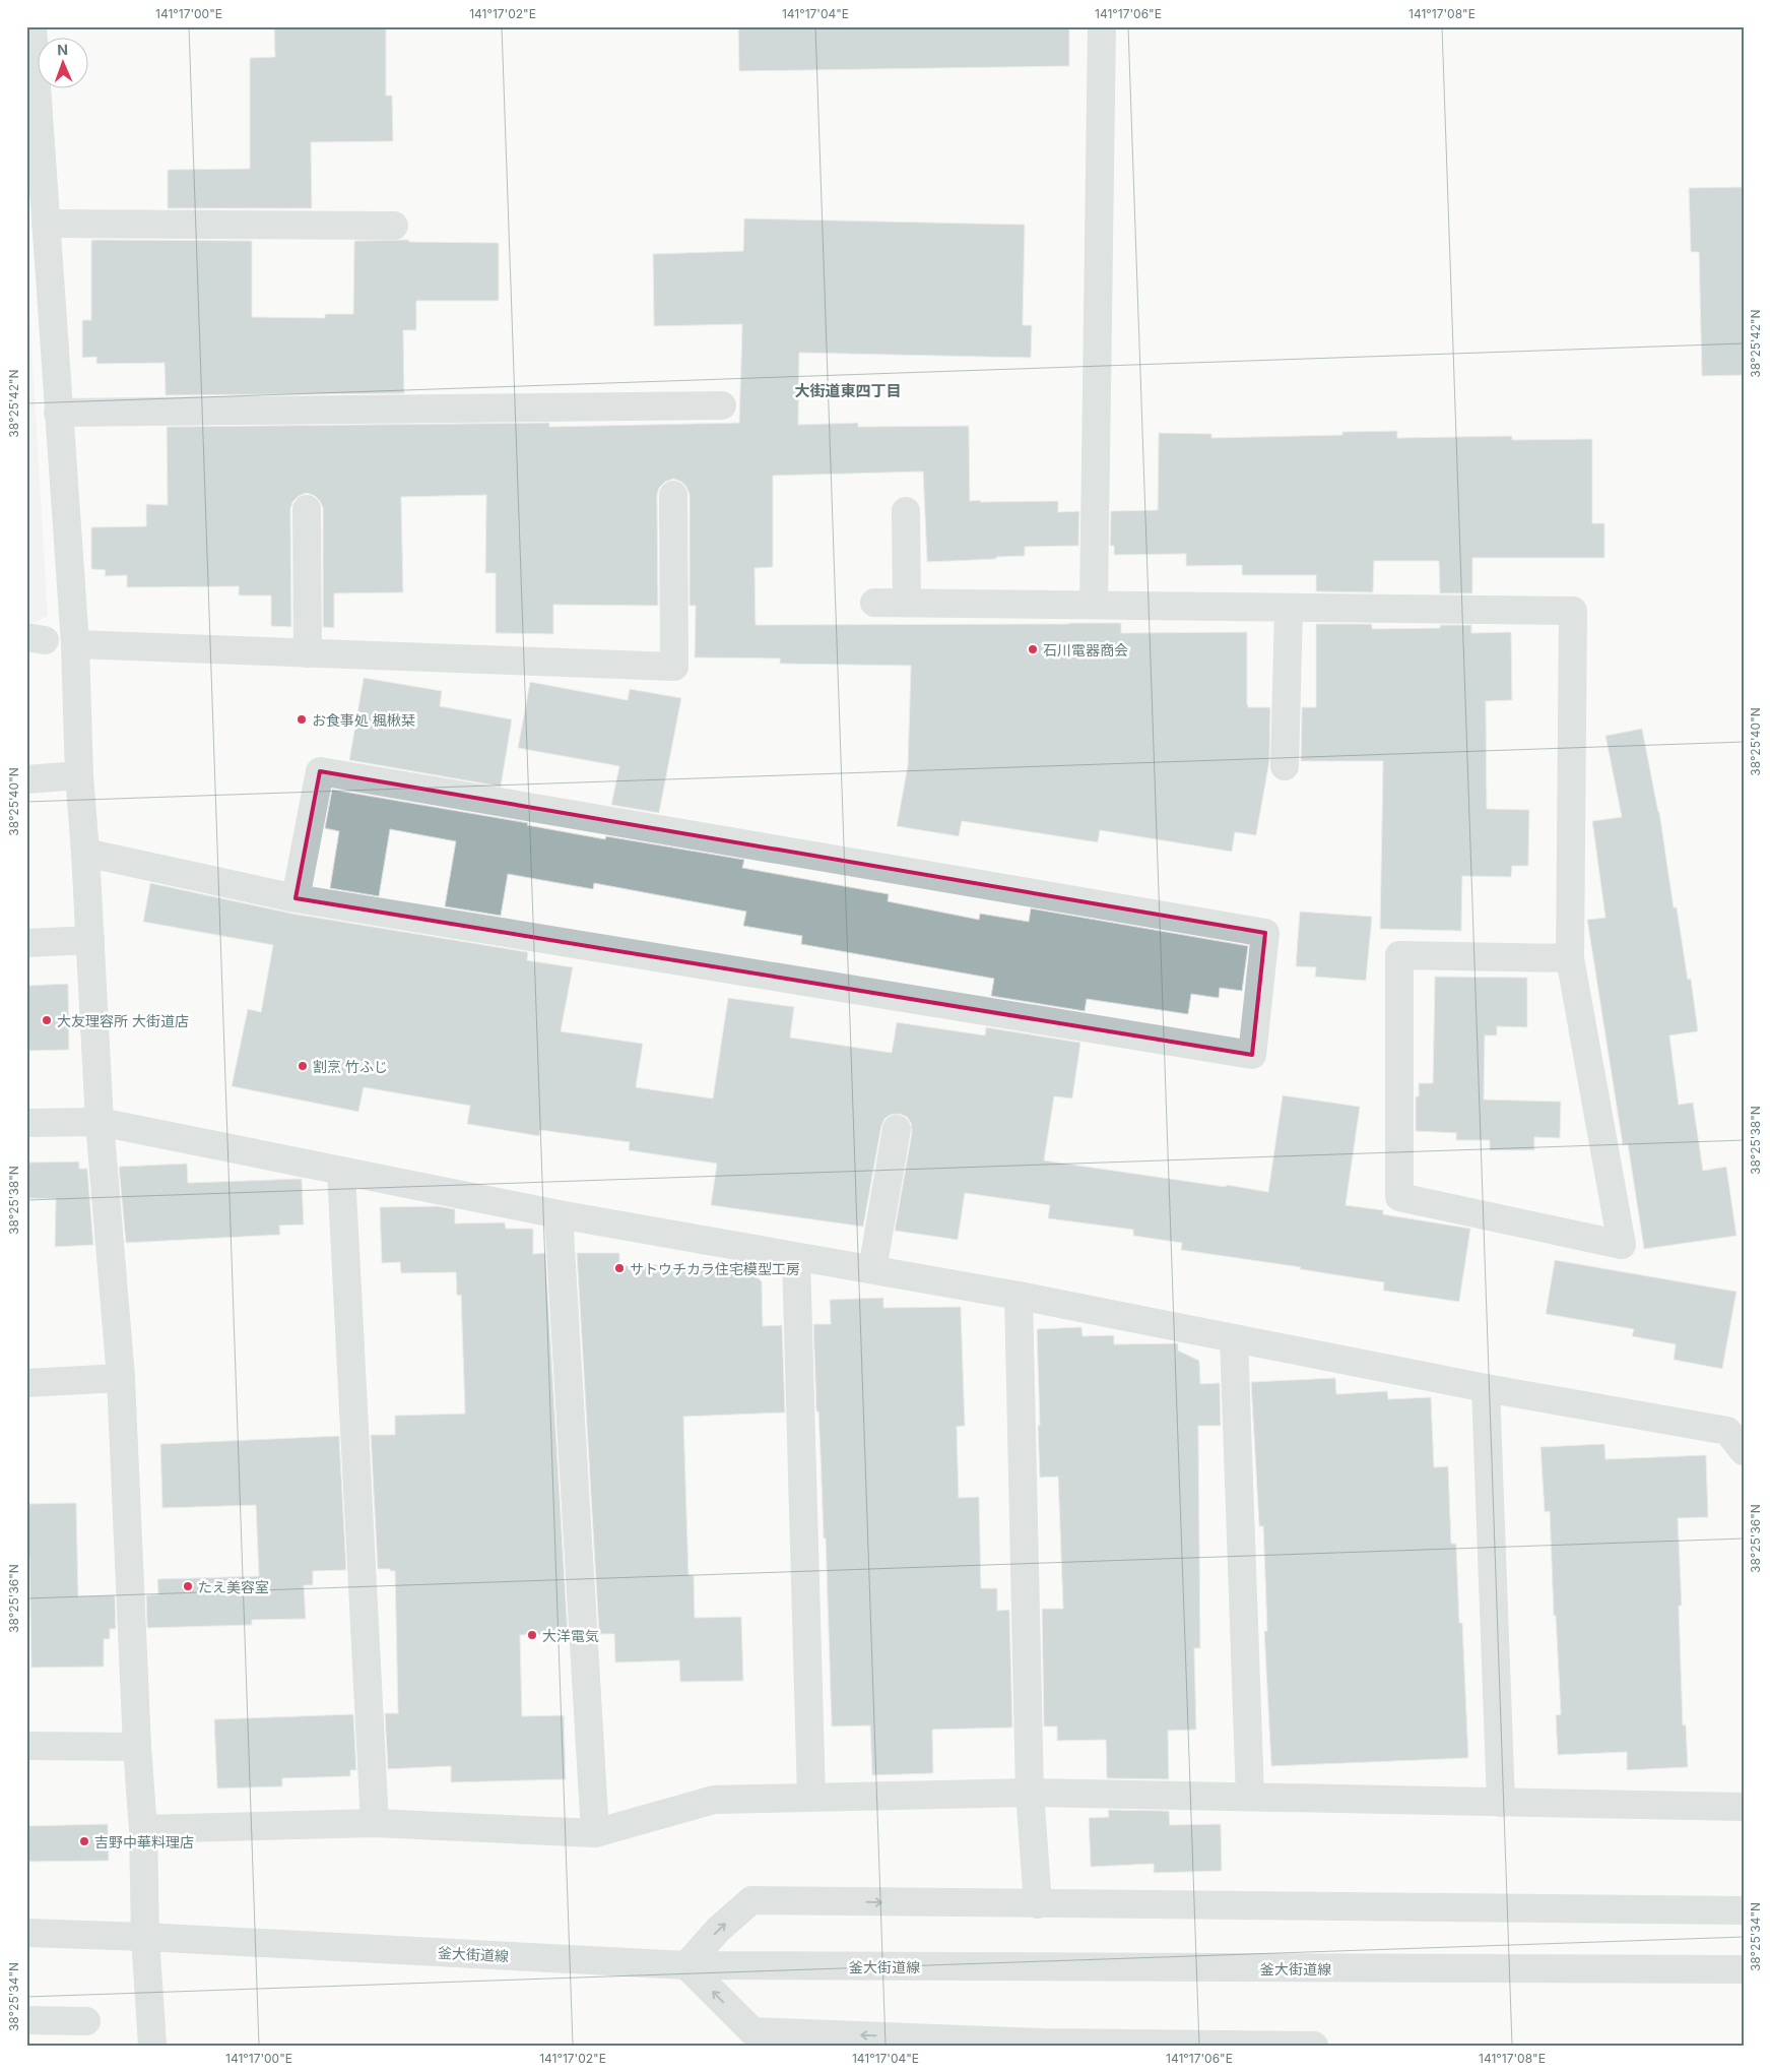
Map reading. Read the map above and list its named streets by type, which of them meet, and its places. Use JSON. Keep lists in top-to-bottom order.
{
  "streets": {
    "street": ["釜大街道線"]
  },
  "districts": ["大街道東四丁目"],
  "places": [
    "石川電器商会",
    "お食事処 楓楸栞",
    "大友理容所 大街道店",
    "割烹 竹ふじ",
    "サトウチカラ住宅模型工房",
    "たえ美容室",
    "大洋電気",
    "吉野中華料理店"
  ],
  "north": "top",
  "coordinates": [
    "141°17'00\"E",
    "141°17'02\"E",
    "141°17'04\"E",
    "141°17'06\"E",
    "141°17'08\"E",
    "38°25'42\"N",
    "38°25'40\"N",
    "38°25'38\"N",
    "38°25'36\"N",
    "38°25'34\"N"
  ]
}
